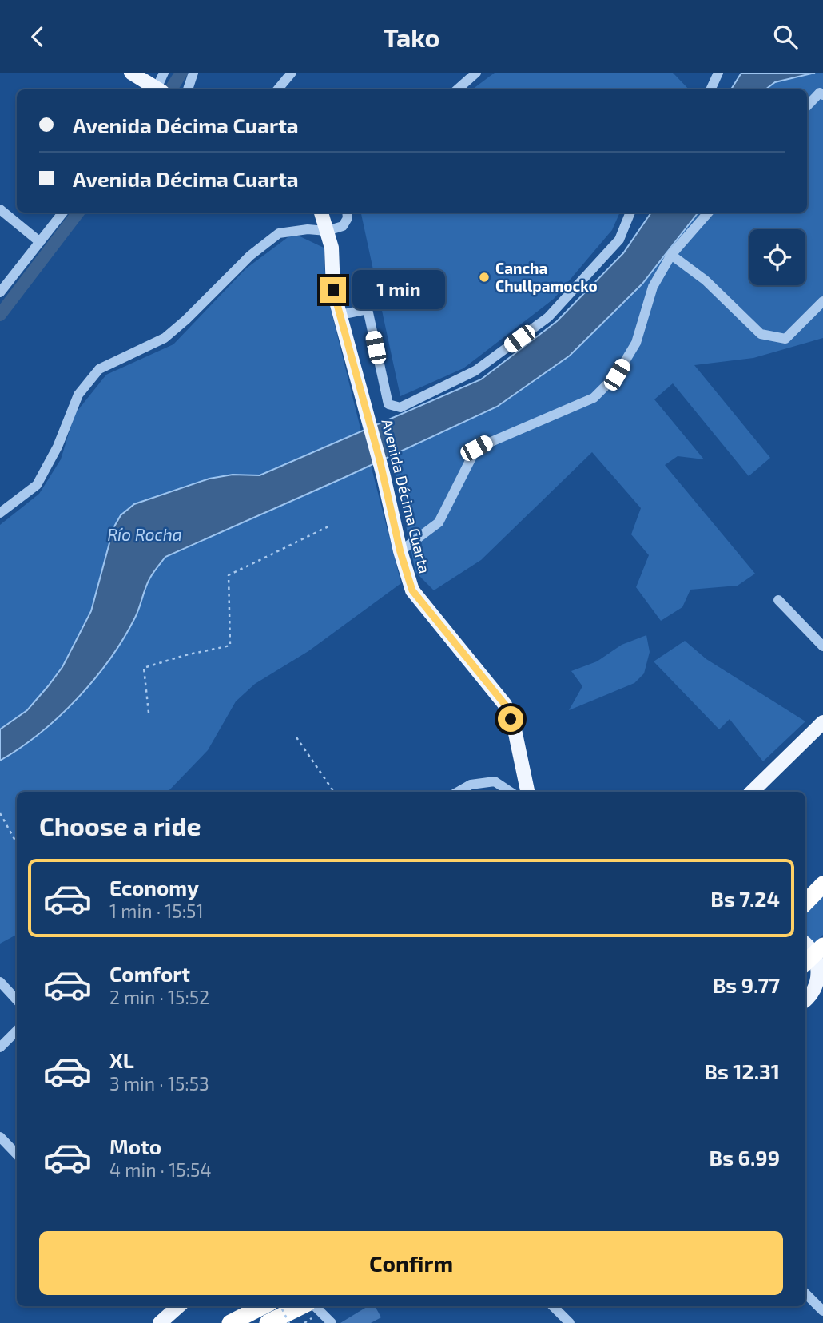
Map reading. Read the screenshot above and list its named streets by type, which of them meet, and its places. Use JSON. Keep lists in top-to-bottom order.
{
  "streets": {
    "main road": ["Avenida Décima Cuarta"]
  },
  "water": ["Río Rocha"],
  "places": ["Cancha Chullpamocko"],
  "page": {
    "header": "Tako",
    "banner": ["Avenida Décima Cuarta", "Avenida Décima Cuarta"],
    "bubble": "1 min",
    "heading": "Choose a ride",
    "list": [
      {
        "name": "Economy",
        "note": "1 min · 15:51",
        "value": "Bs 7.24"
      },
      {
        "name": "Comfort",
        "note": "2 min · 15:52",
        "value": "Bs 9.77"
      },
      {
        "name": "XL",
        "note": "3 min · 15:53",
        "value": "Bs 12.31"
      },
      {
        "name": "Moto",
        "note": "4 min · 15:54",
        "value": "Bs 6.99"
      }
    ],
    "buttons": "Confirm"
  }
}
